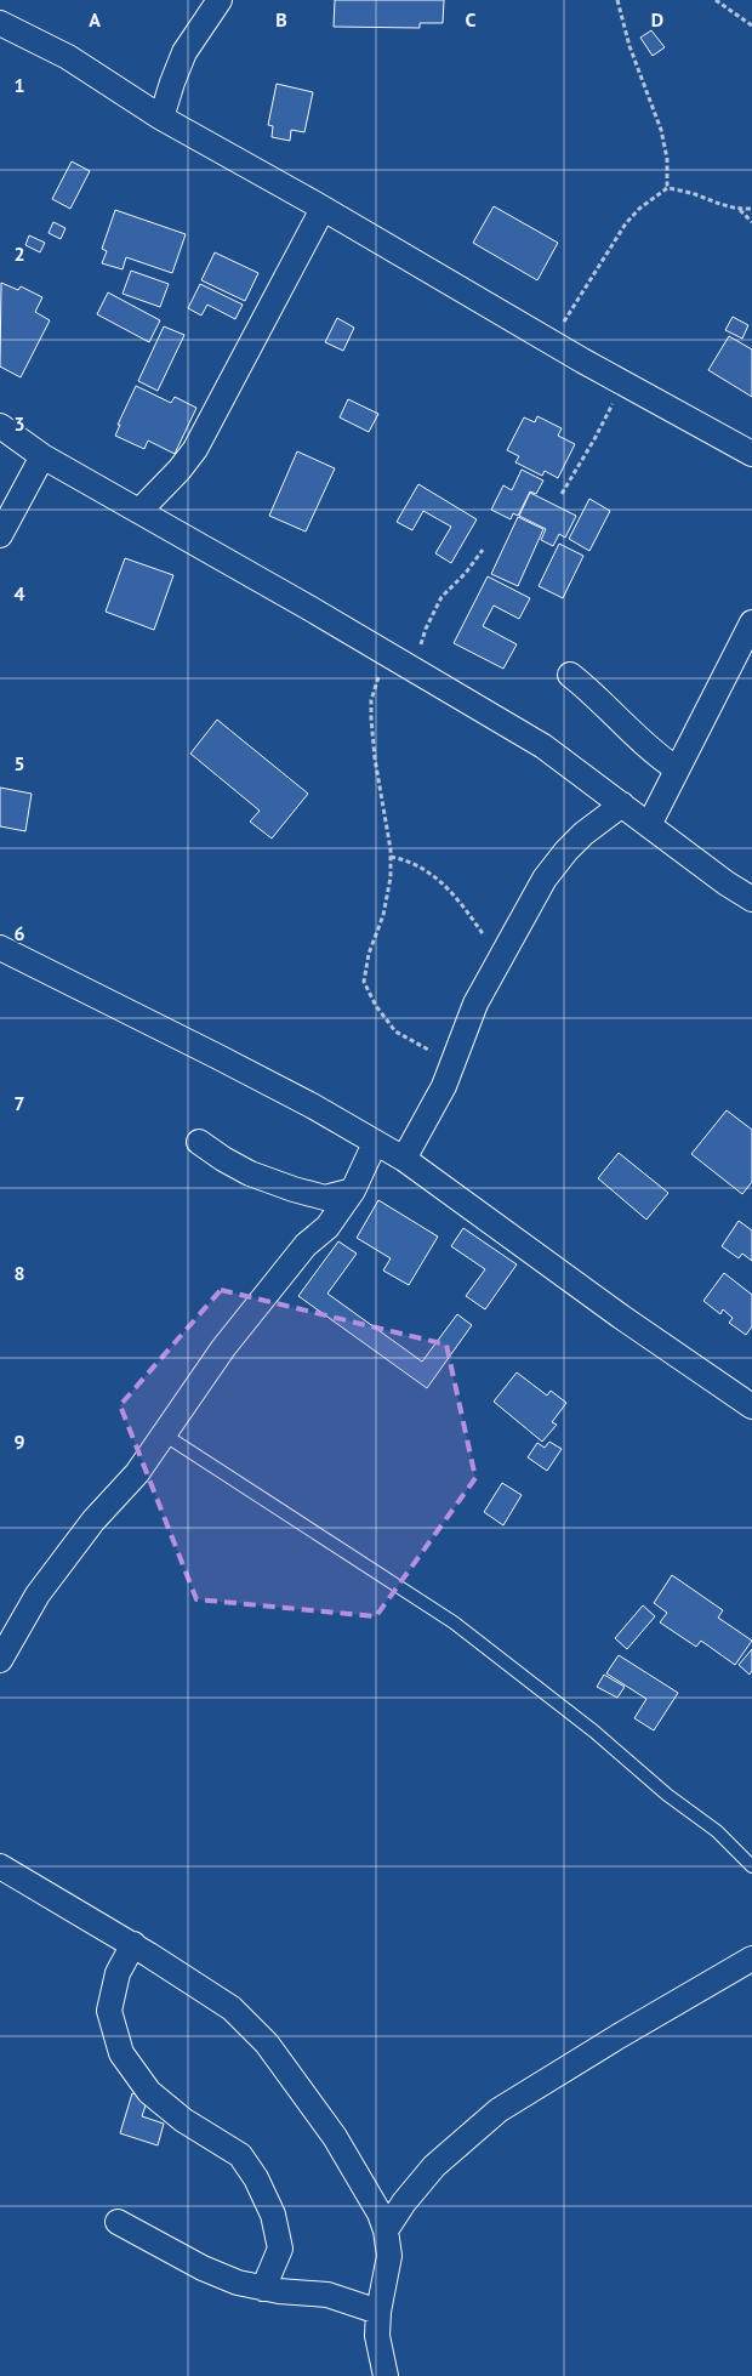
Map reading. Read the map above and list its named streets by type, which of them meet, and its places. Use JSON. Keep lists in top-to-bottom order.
{
  "grid": {
    "columns": [
      "A",
      "B",
      "C",
      "D"
    ],
    "rows": [
      "1",
      "2",
      "3",
      "4",
      "5",
      "6",
      "7",
      "8",
      "9"
    ]
  }
}
